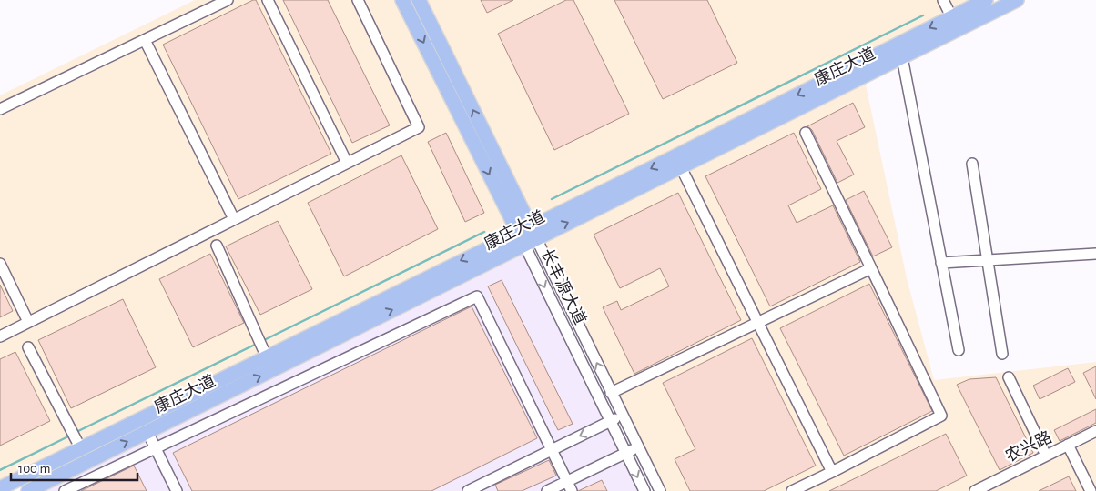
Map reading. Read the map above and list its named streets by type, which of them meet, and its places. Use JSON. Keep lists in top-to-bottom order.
{
  "streets": {
    "main road": ["康庄大道", "长丰源大道"],
    "street": ["农兴路"]
  },
  "crossings": [
    ["康庄大道", "长丰源大道"]
  ],
  "scale_bar": "100 m"
}
